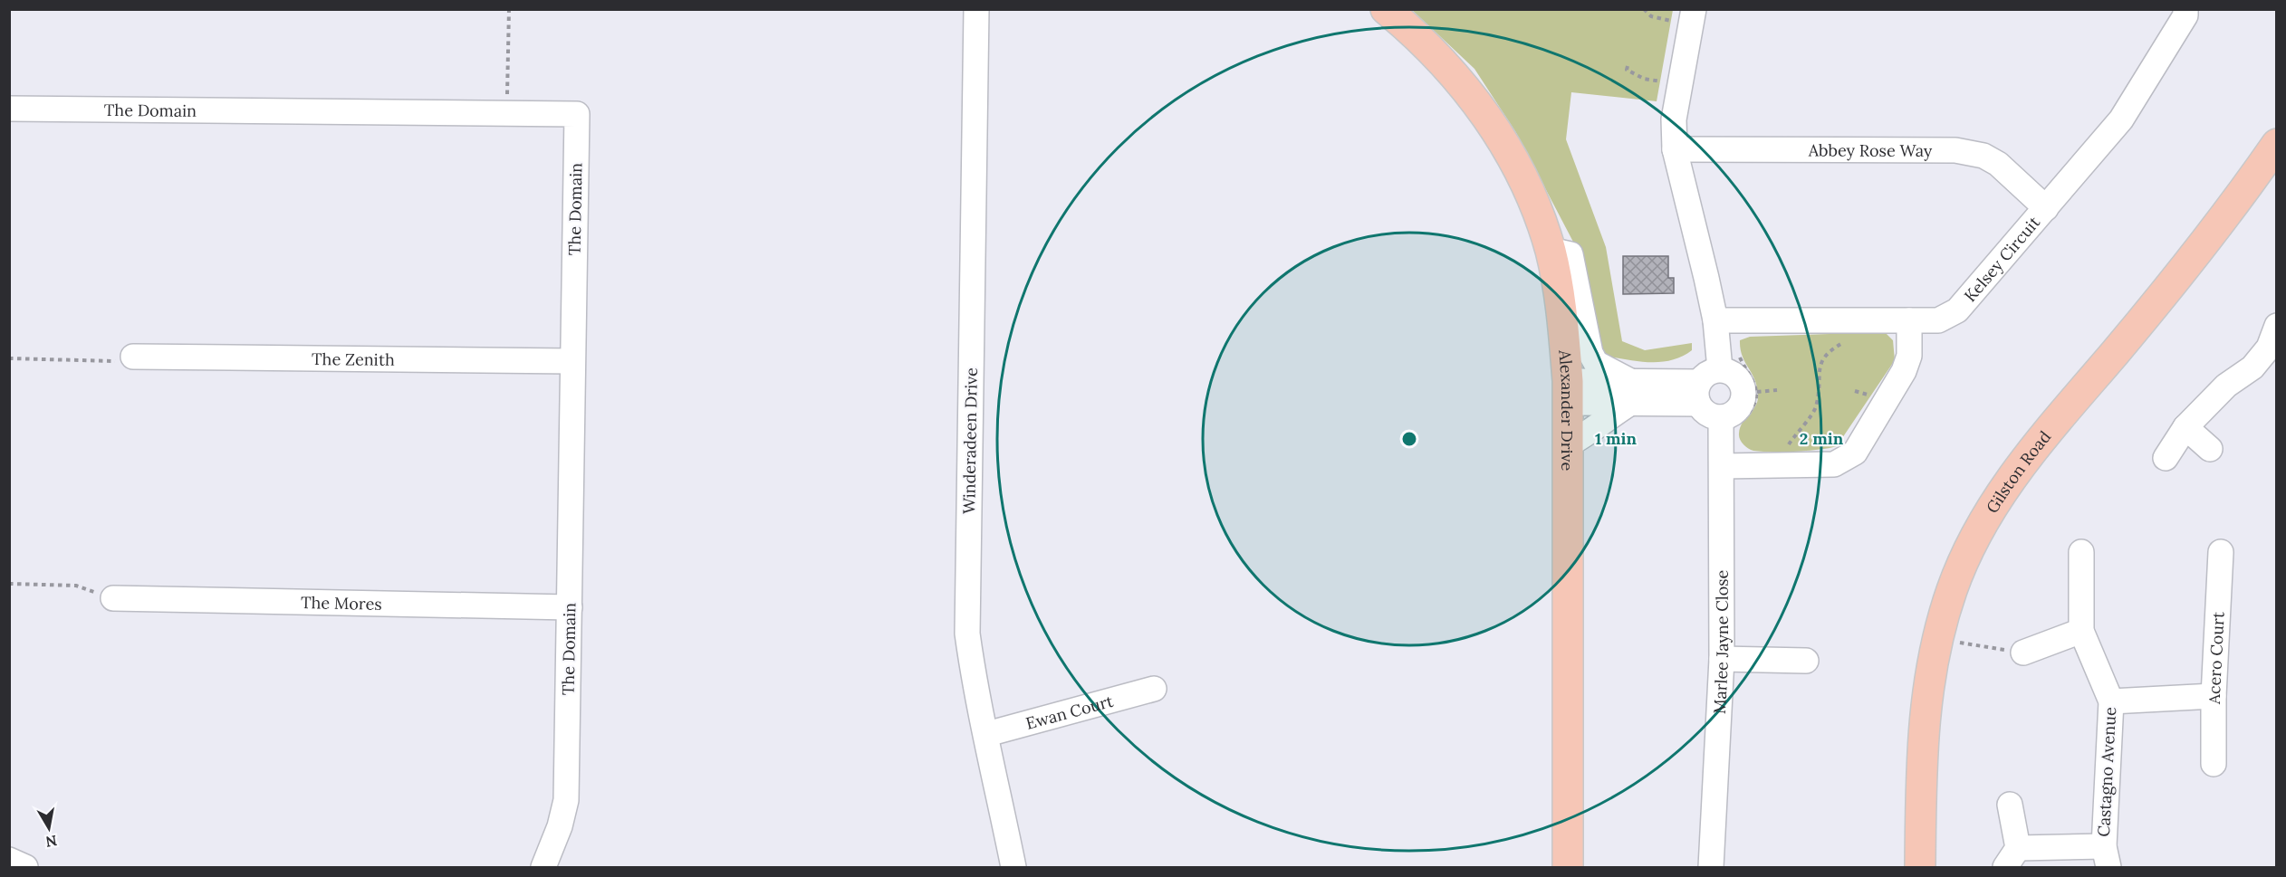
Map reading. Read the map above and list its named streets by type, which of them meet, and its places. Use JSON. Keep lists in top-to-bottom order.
{
  "streets": {
    "main road": ["Alexander Drive", "Gilston Road"],
    "street": [
      "The Domain",
      "Abbey Rose Way",
      "Kelsey Circuit",
      "The Zenith",
      "Winderadeen Drive",
      "The Mores",
      "Marlee Jayne Close",
      "Acero Court",
      "Ewan Court",
      "Castagno Avenue"
    ]
  },
  "crossings": [
    ["The Domain", "The Zenith"],
    ["The Domain", "The Mores"],
    ["Abbey Rose Way", "Kelsey Circuit"],
    ["Winderadeen Drive", "Ewan Court"]
  ],
  "north": "bottom",
  "rings": ["1 min", "2 min"]
}
